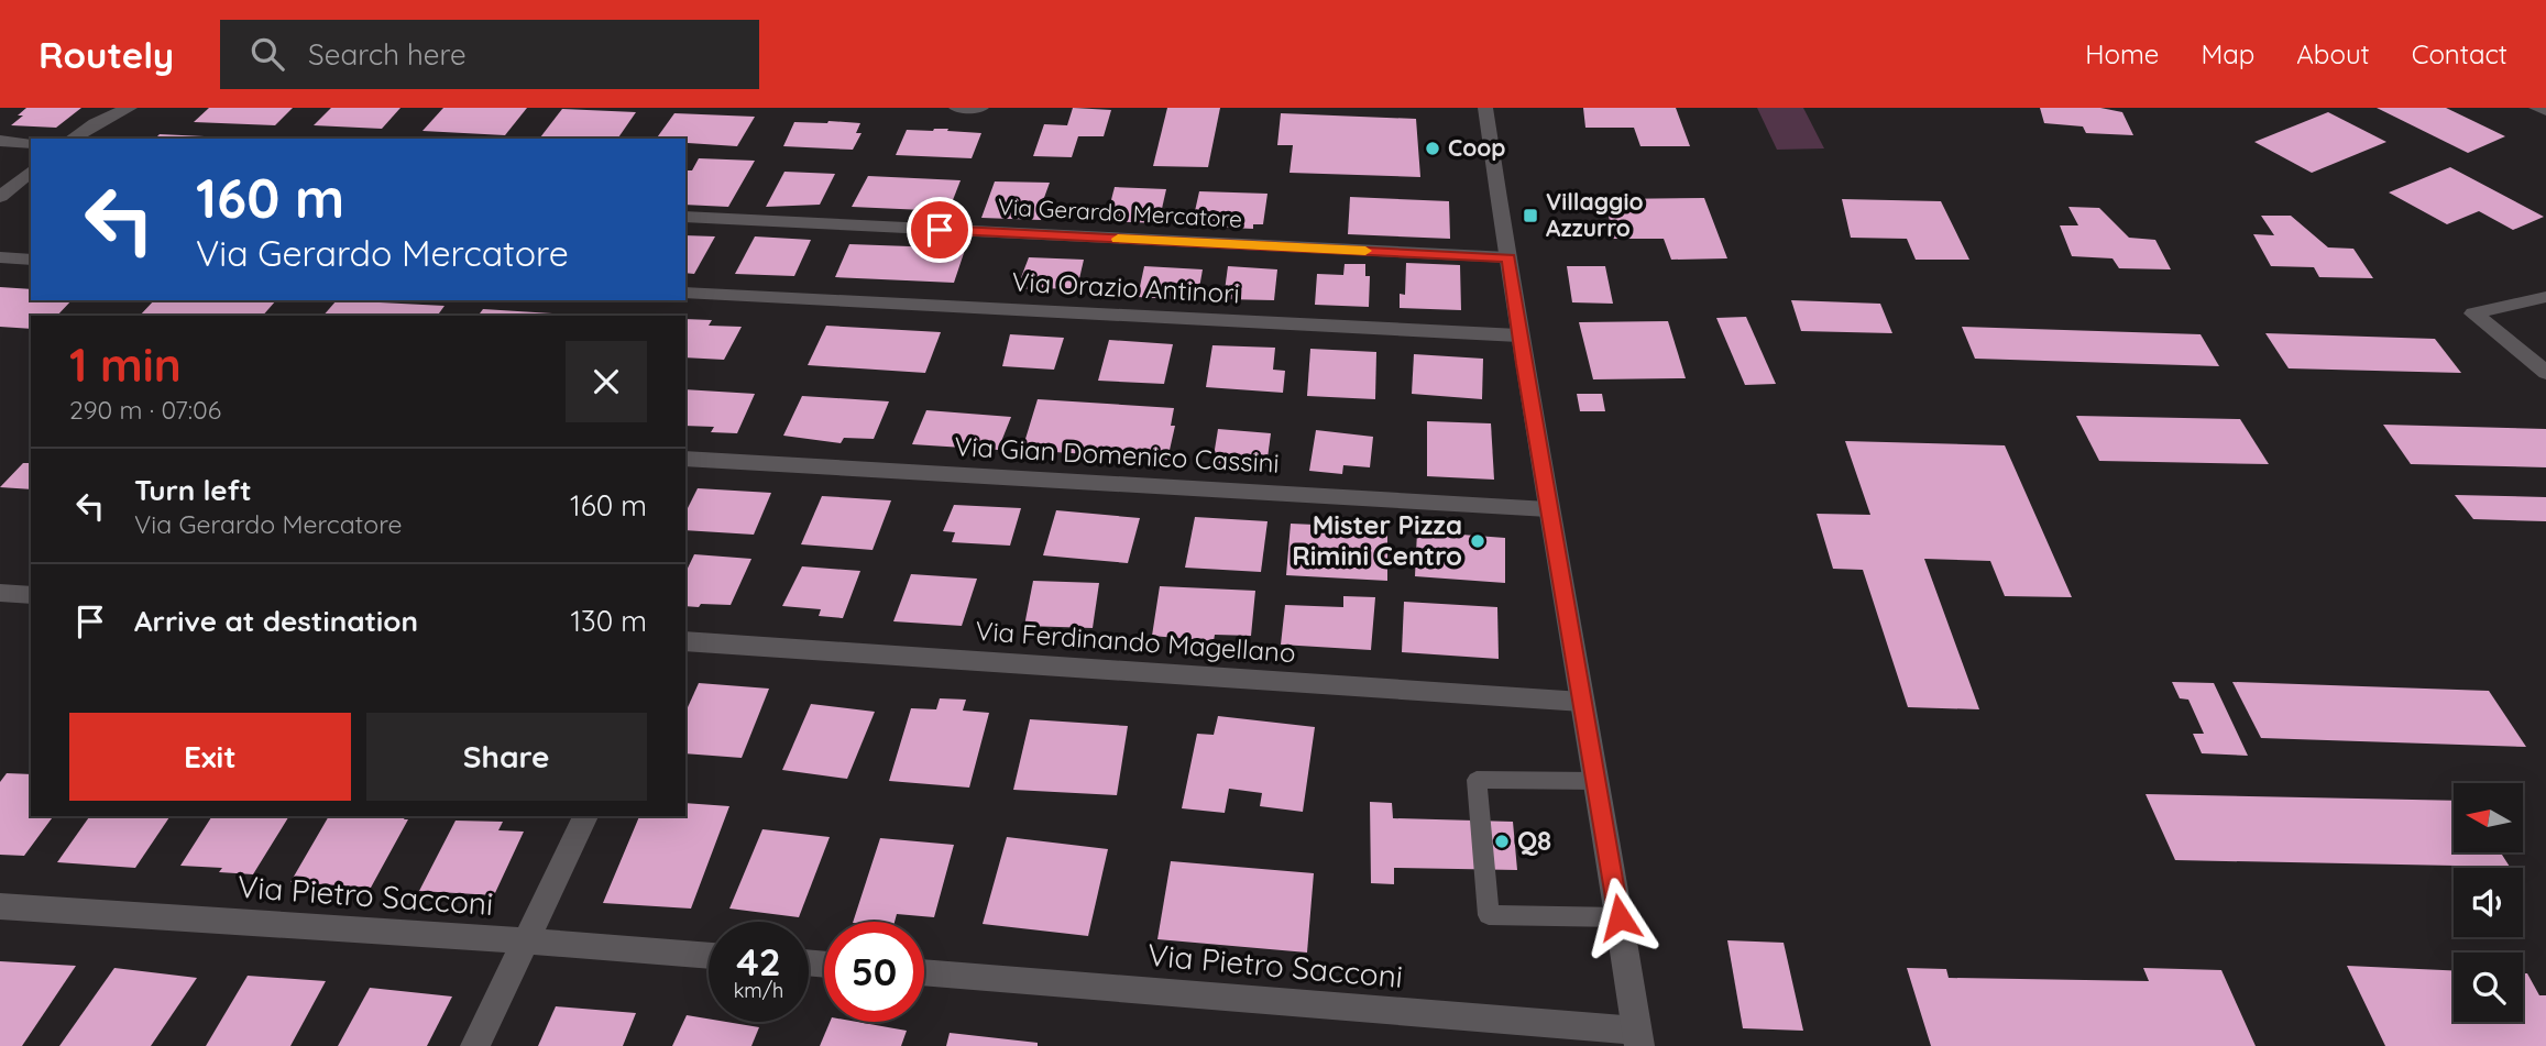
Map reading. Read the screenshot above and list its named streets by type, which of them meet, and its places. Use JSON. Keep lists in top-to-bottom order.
{
  "streets": {
    "street": [
      "Via Gerardo Mercatore",
      "Via Orazio Antinori",
      "Via Gian Domenico Cassini",
      "Via Ferdinando Magellano",
      "Via Pietro Sacconi"
    ]
  },
  "places": {
    "other": ["Coop", "Mister Pizza Rimini Centro", "Q8"],
    "transit": ["Villaggio Azzurro"]
  },
  "north": "left",
  "page": {
    "header": "Routely",
    "search": "Search here",
    "nav": [
      "Home",
      "Map",
      "About",
      "Contact"
    ],
    "turn": ["160 m", "Via Gerardo Mercatore"],
    "heading": ["1 min", "290 m · 07:06"],
    "list": [
      {
        "name": "Turn left",
        "note": "Via Gerardo Mercatore",
        "value": "160 m"
      },
      {
        "name": "Arrive at destination",
        "value": "130 m"
      }
    ],
    "buttons": ["Exit", "Share"],
    "speed": "42 km/h",
    "limit": "50"
  }
}
